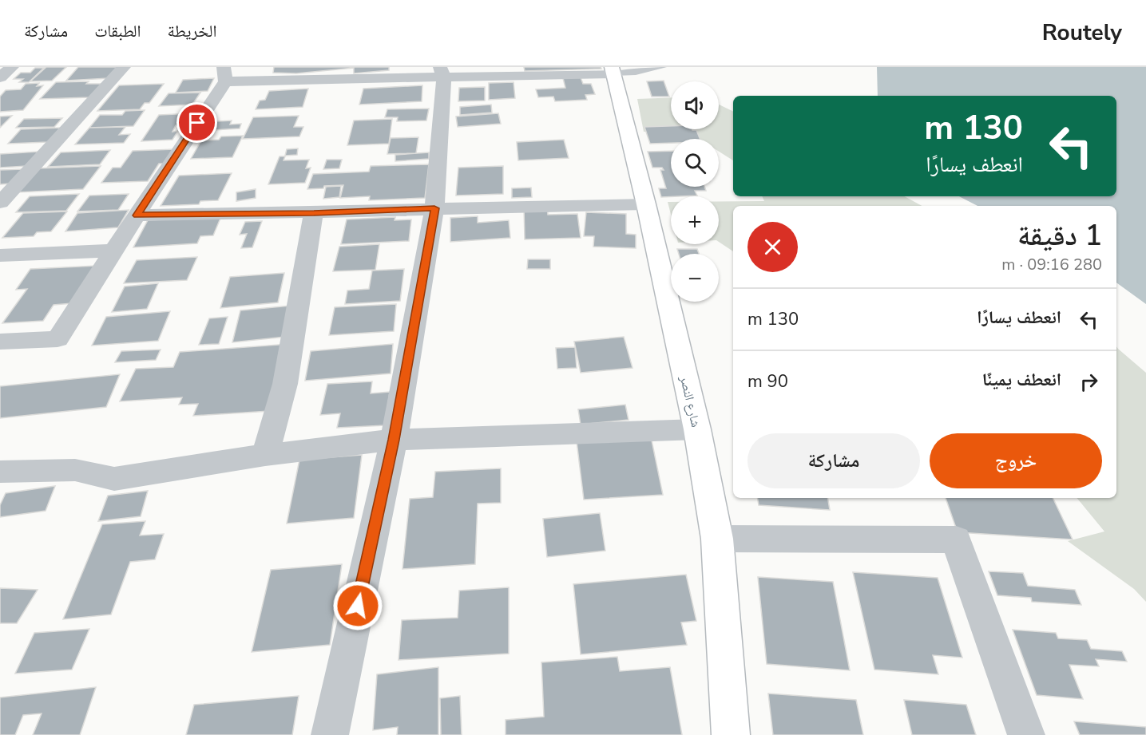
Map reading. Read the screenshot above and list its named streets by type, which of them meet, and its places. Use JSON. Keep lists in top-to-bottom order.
{
  "streets": {
    "main road": ["شارع النصر"]
  },
  "page": {
    "header": "Routely",
    "nav": ["الخريطة", "الطبقات", "مشاركة"],
    "map_buttons": ["+", "−"],
    "turn": ["130 m", "انعطف يسارًا"],
    "heading": ["1 دقيقة", "280 m · 09:16"],
    "list": [
      {
        "name": "انعطف يسارًا",
        "value": "130 m"
      },
      {
        "name": "انعطف يمينًا",
        "value": "90 m"
      }
    ],
    "buttons": ["خروج", "مشاركة"]
  }
}
